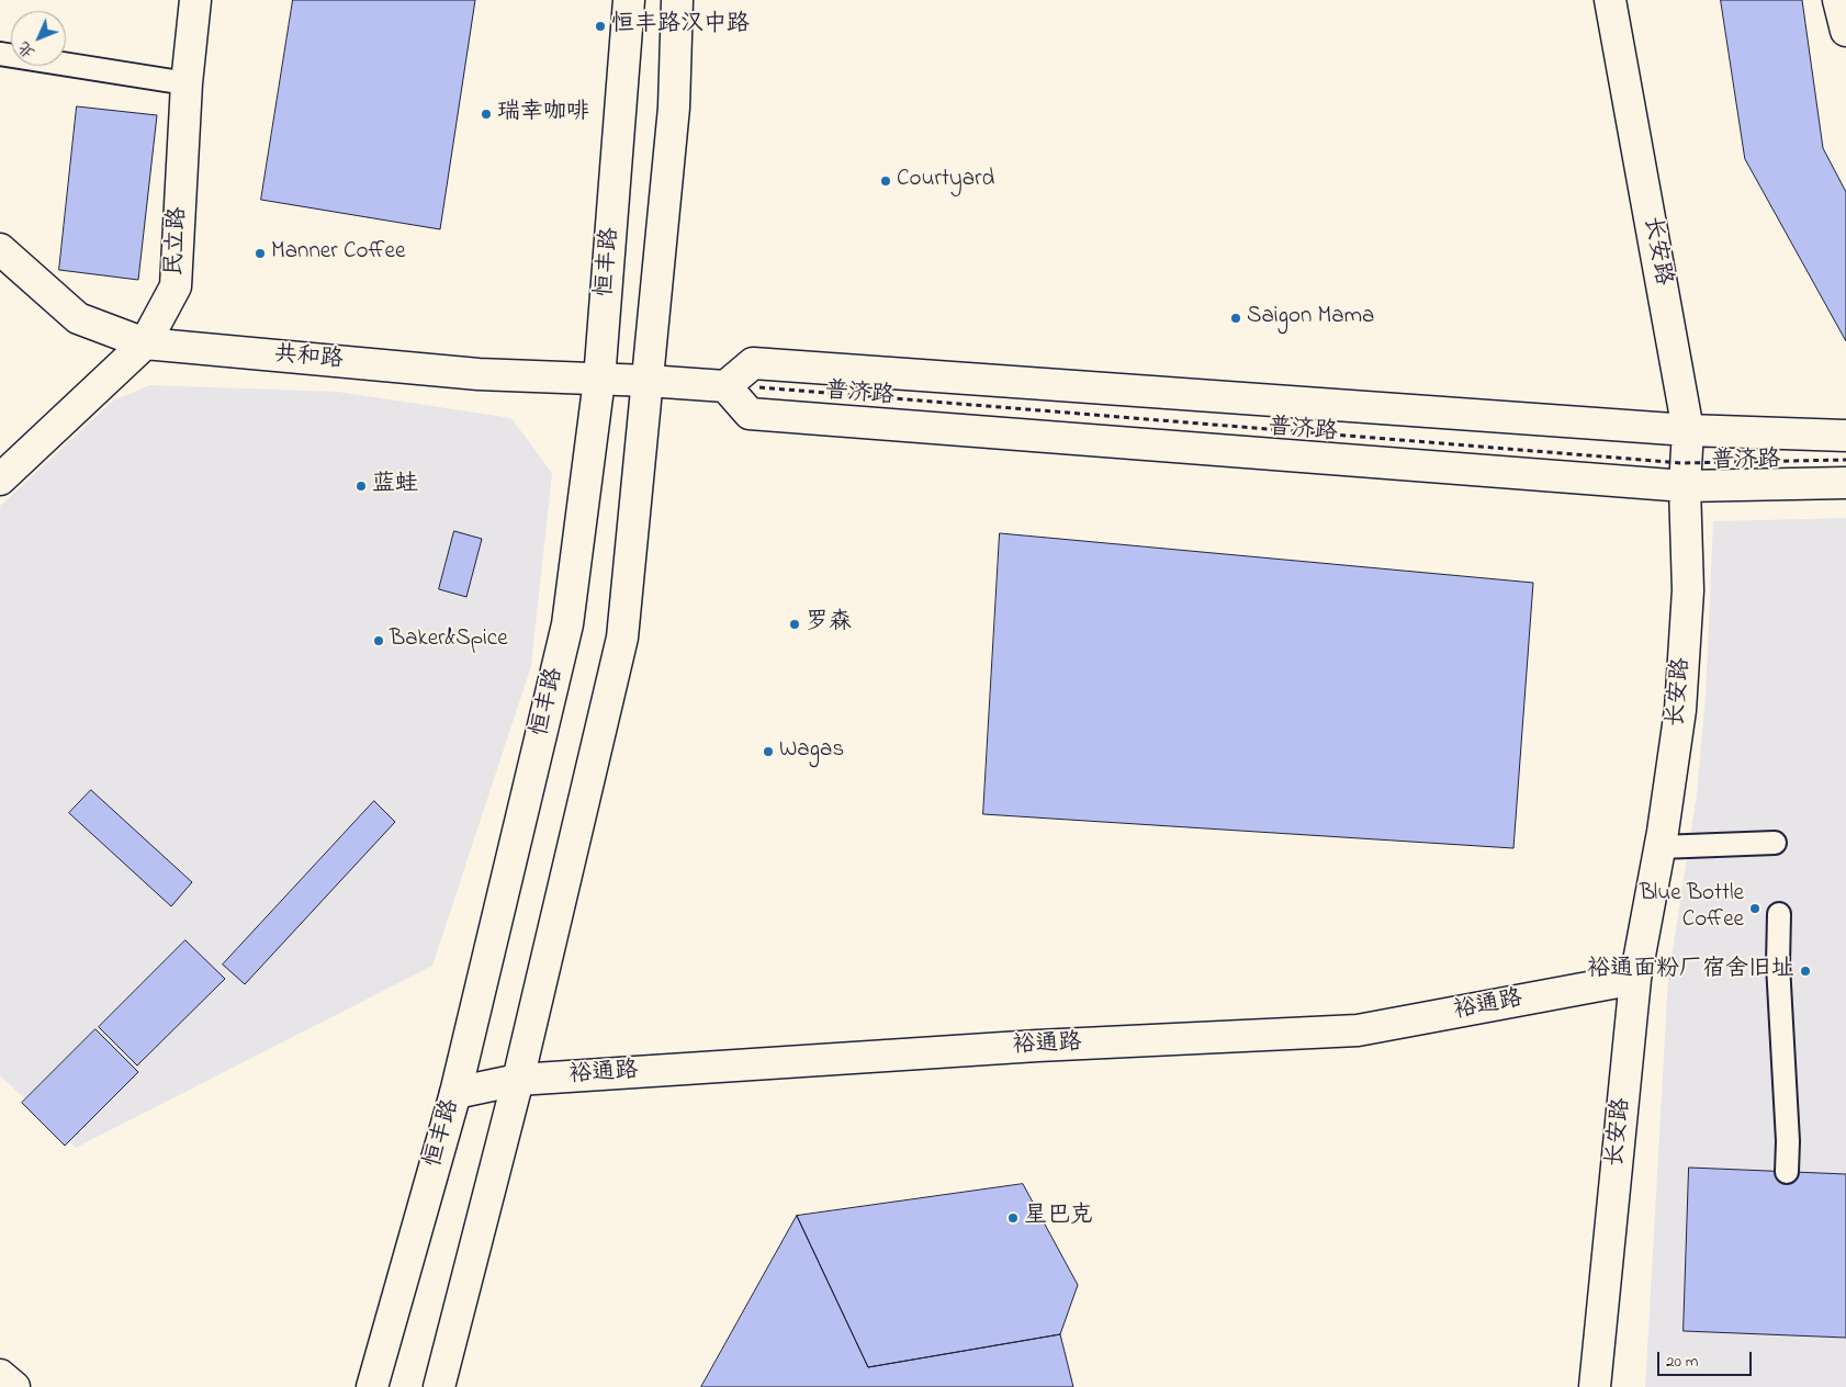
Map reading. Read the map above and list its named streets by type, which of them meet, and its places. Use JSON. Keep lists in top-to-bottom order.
{
  "streets": {
    "street": [
      "民立路",
      "长安路",
      "恒丰路",
      "共和路",
      "裕通路"
    ],
    "path": ["普济路"]
  },
  "crossings": [
    ["民立路", "共和路"],
    ["长安路", "裕通路"],
    ["恒丰路", "共和路"],
    ["恒丰路", "裕通路"]
  ],
  "places": [
    "恒丰路汉中路",
    "瑞幸咖啡",
    "Courtyard",
    "Manner Coffee",
    "Saigon Mama",
    "蓝蛙",
    "罗森",
    "Baker&Spice",
    "Wagas",
    "Blue Bottle Coffee",
    "裕通面粉厂宿舍旧址",
    "星巴克"
  ],
  "scale_bar": "20 m",
  "north": "bottom left"
}
